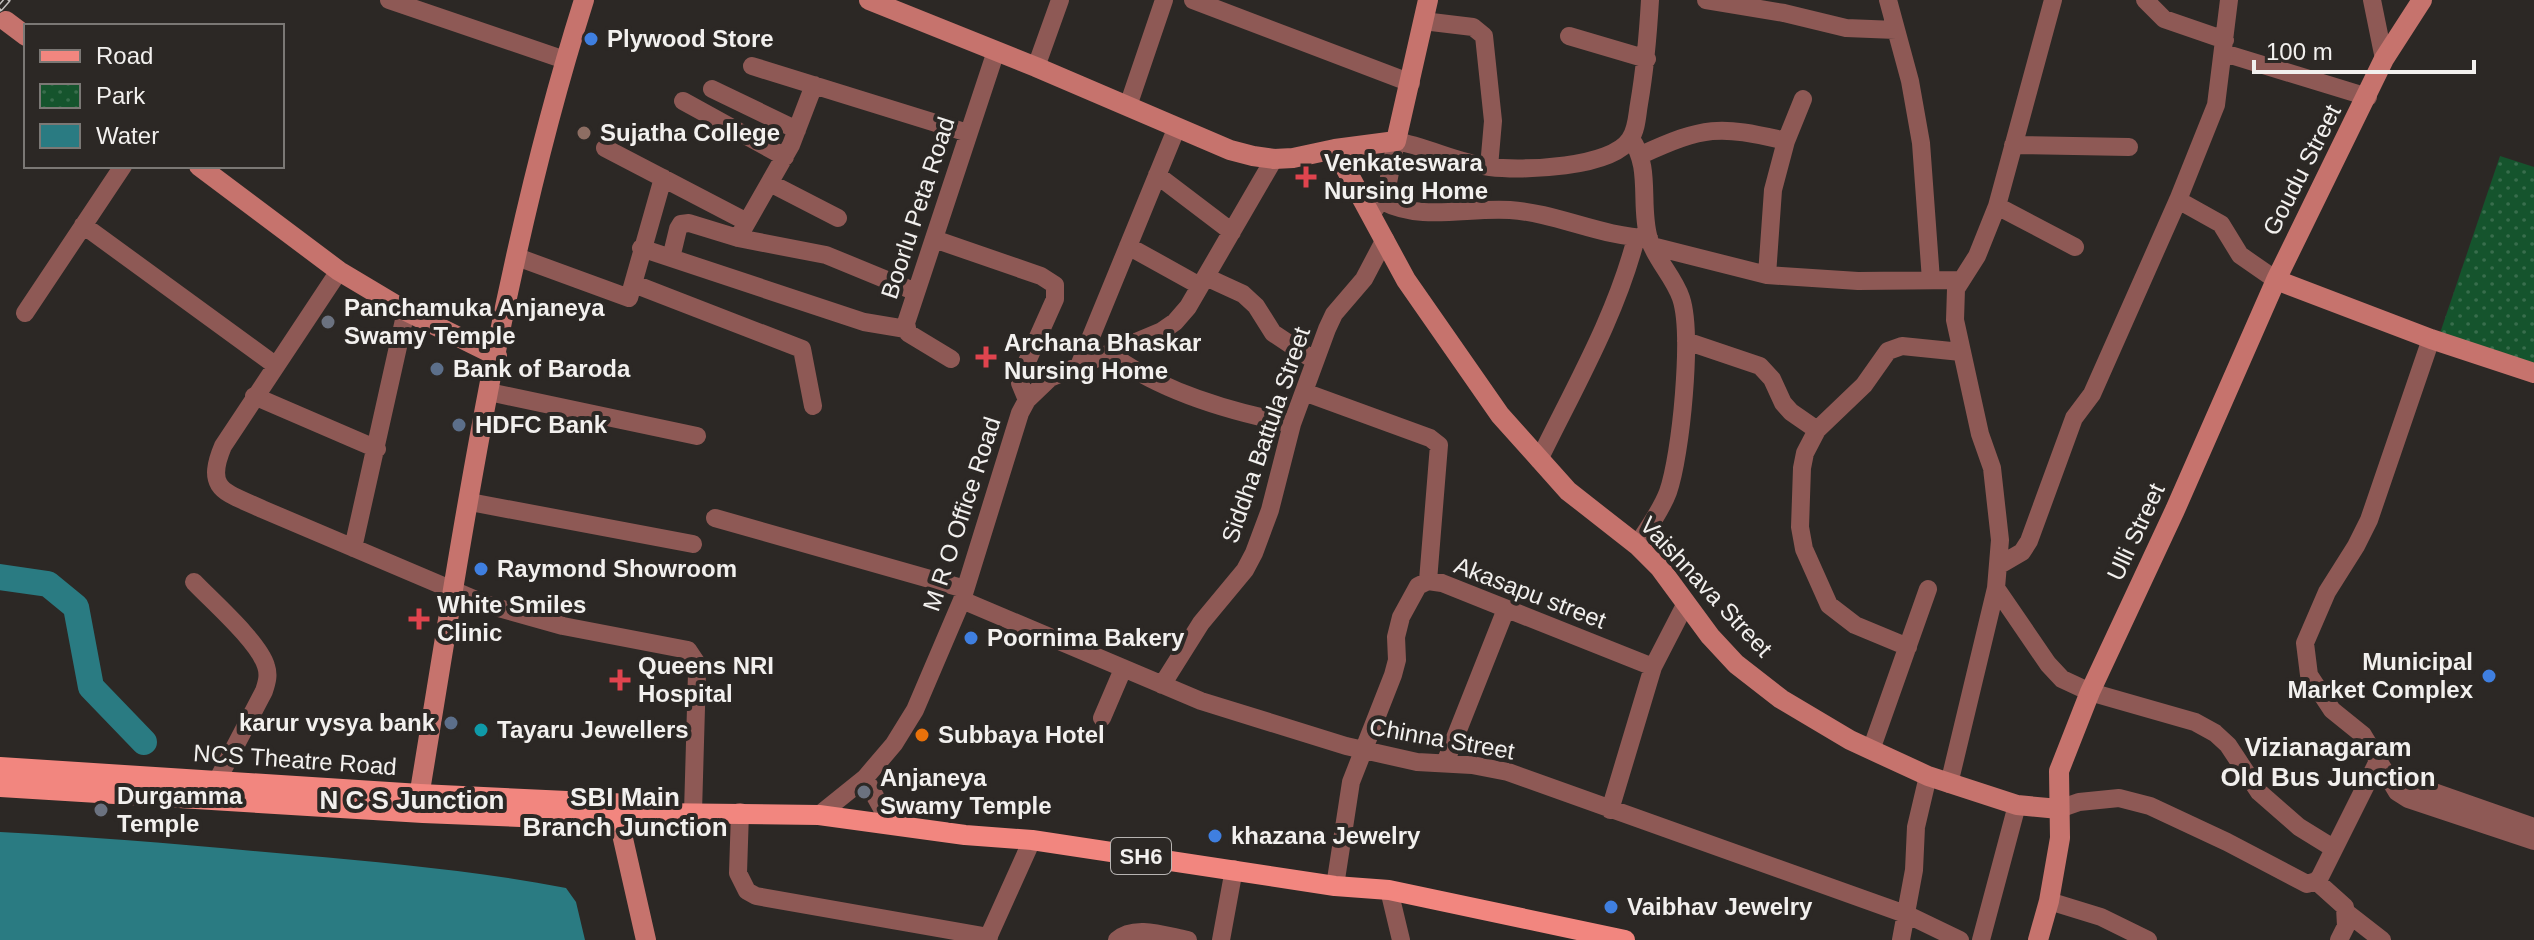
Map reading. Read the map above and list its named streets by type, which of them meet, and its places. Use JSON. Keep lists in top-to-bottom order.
{
  "streets": {
    "main road": ["NCS Theatre Road", "SH6"],
    "street": [
      "Goudu Street",
      "Boorlu Peta Road",
      "Siddha Battula Street",
      "M R O Office Road",
      "Ulli Street",
      "Vaishnava Street",
      "Akasapu street",
      "Chinna Street"
    ]
  },
  "crossings": [
    ["Goudu Street", "Ulli Street"],
    ["Siddha Battula Street", "Vaishnava Street"],
    ["Siddha Battula Street", "Chinna Street"],
    ["M R O Office Road", "Chinna Street"],
    ["M R O Office Road", "SH6"],
    ["Ulli Street", "Vaishnava Street"],
    ["Akasapu street", "Chinna Street"],
    ["Akasapu street", "SH6"],
    ["NCS Theatre Road", "SH6"]
  ],
  "districts": ["Vizianagaram Old Bus Junction", "SBI Main Branch Junction", "N C S Junction"],
  "places": {
    "other": [
      "Plywood Store",
      "Sujatha College",
      "Panchamuka Anjaneya Swamy Temple",
      "Bank of Baroda",
      "HDFC Bank",
      "Raymond Showroom",
      "Poornima Bakery",
      "Municipal Market Complex",
      "karur vysya bank",
      "Tayaru Jewellers",
      "Subbaya Hotel",
      "Anjaneya Swamy Temple",
      "Durgamma Temple",
      "khazana Jewelry",
      "Vaibhav Jewelry"
    ],
    "health": [
      "Venkateswara Nursing Home",
      "Archana Bhaskar Nursing Home",
      "White Smiles Clinic",
      "Queens NRI Hospital"
    ]
  },
  "legend": ["Road", "Park", "Water"],
  "scale_bar": "100 m"
}
